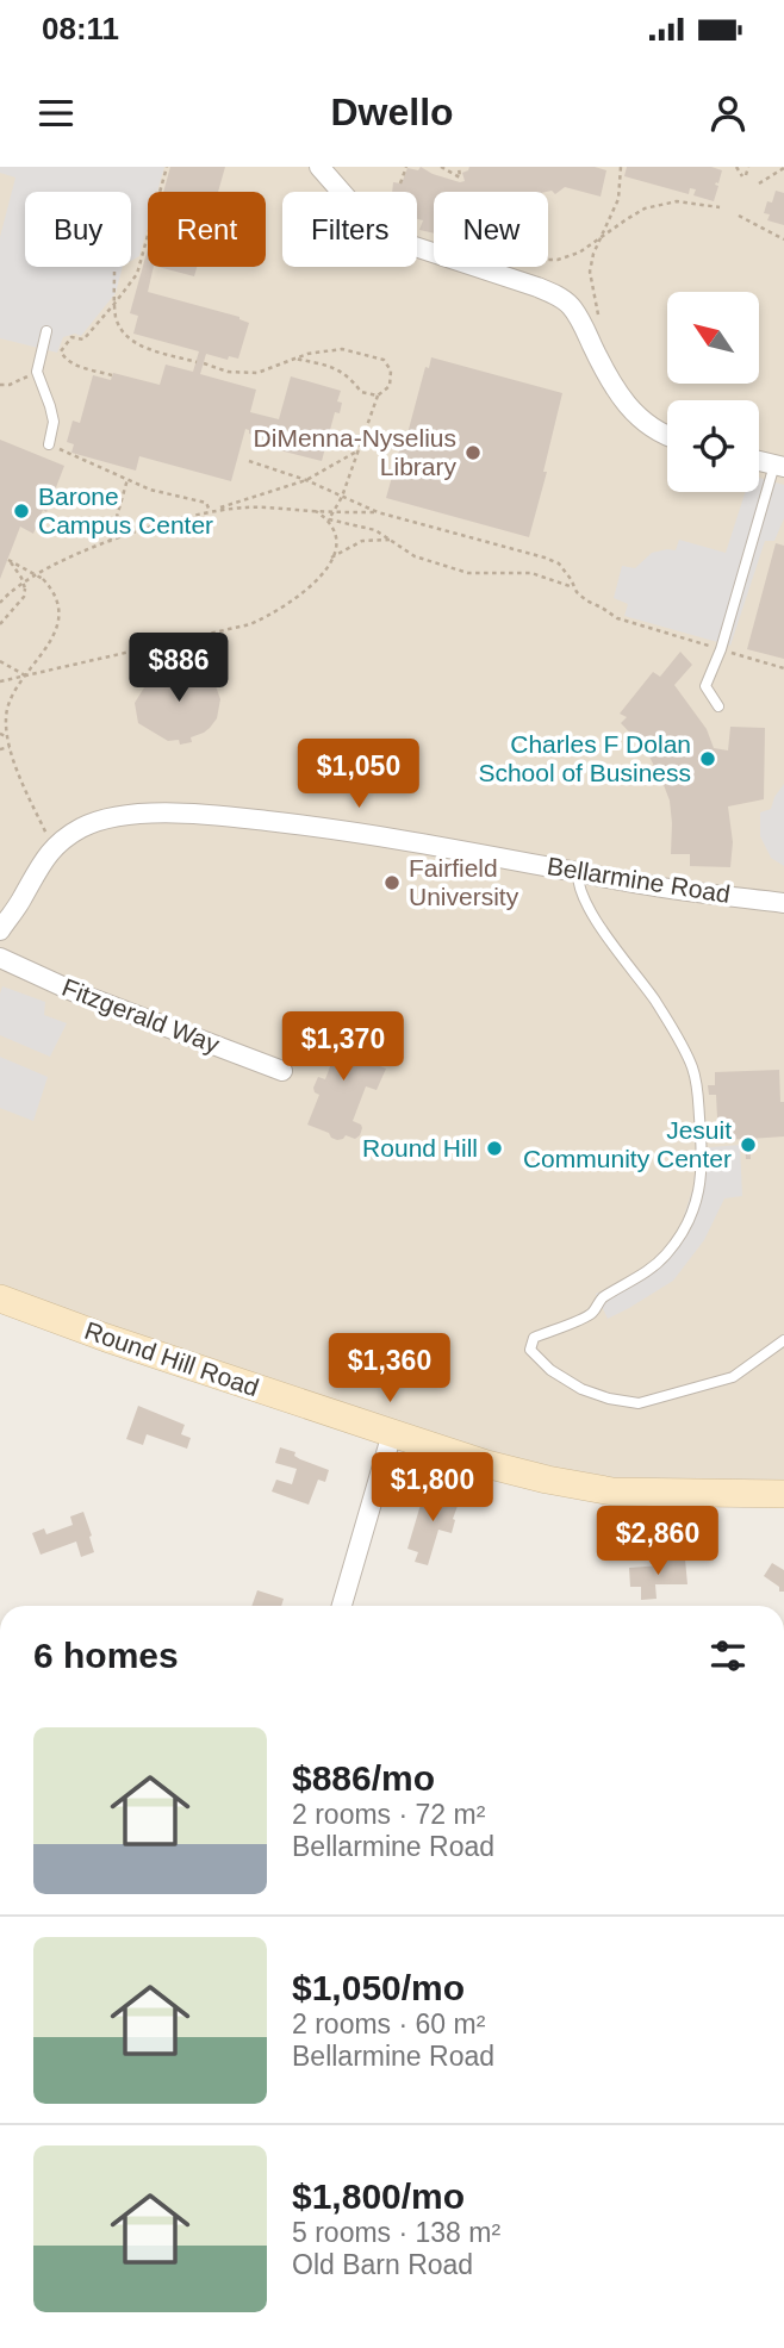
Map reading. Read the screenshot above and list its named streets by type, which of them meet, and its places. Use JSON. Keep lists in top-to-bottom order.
{
  "streets": {
    "main road": ["Round Hill Road"],
    "street": ["Bellarmine Road", "Fitzgerald Way"]
  },
  "places": [
    "DiMenna-Nyselius Library",
    "Barone Campus Center",
    "Charles F Dolan School of Business",
    "Fairfield University",
    "Jesuit Community Center",
    "Round Hill"
  ],
  "north": "top left",
  "page": {
    "status": "08:11",
    "header": "Dwello",
    "chip": [
      "Buy",
      "Rent",
      "Filters",
      "New"
    ],
    "price": [
      "$886",
      "$1,050",
      "$1,370",
      "$1,360",
      "$1,800",
      "$2,860"
    ],
    "heading": "6 homes",
    "list": [
      {
        "name": "$886/mo",
        "note": "2 rooms · 72 m² · Bellarmine Road"
      },
      {
        "name": "$1,050/mo",
        "note": "2 rooms · 60 m² · Bellarmine Road"
      },
      {
        "name": "$1,800/mo",
        "note": "5 rooms · 138 m² · Old Barn Road"
      }
    ]
  }
}
